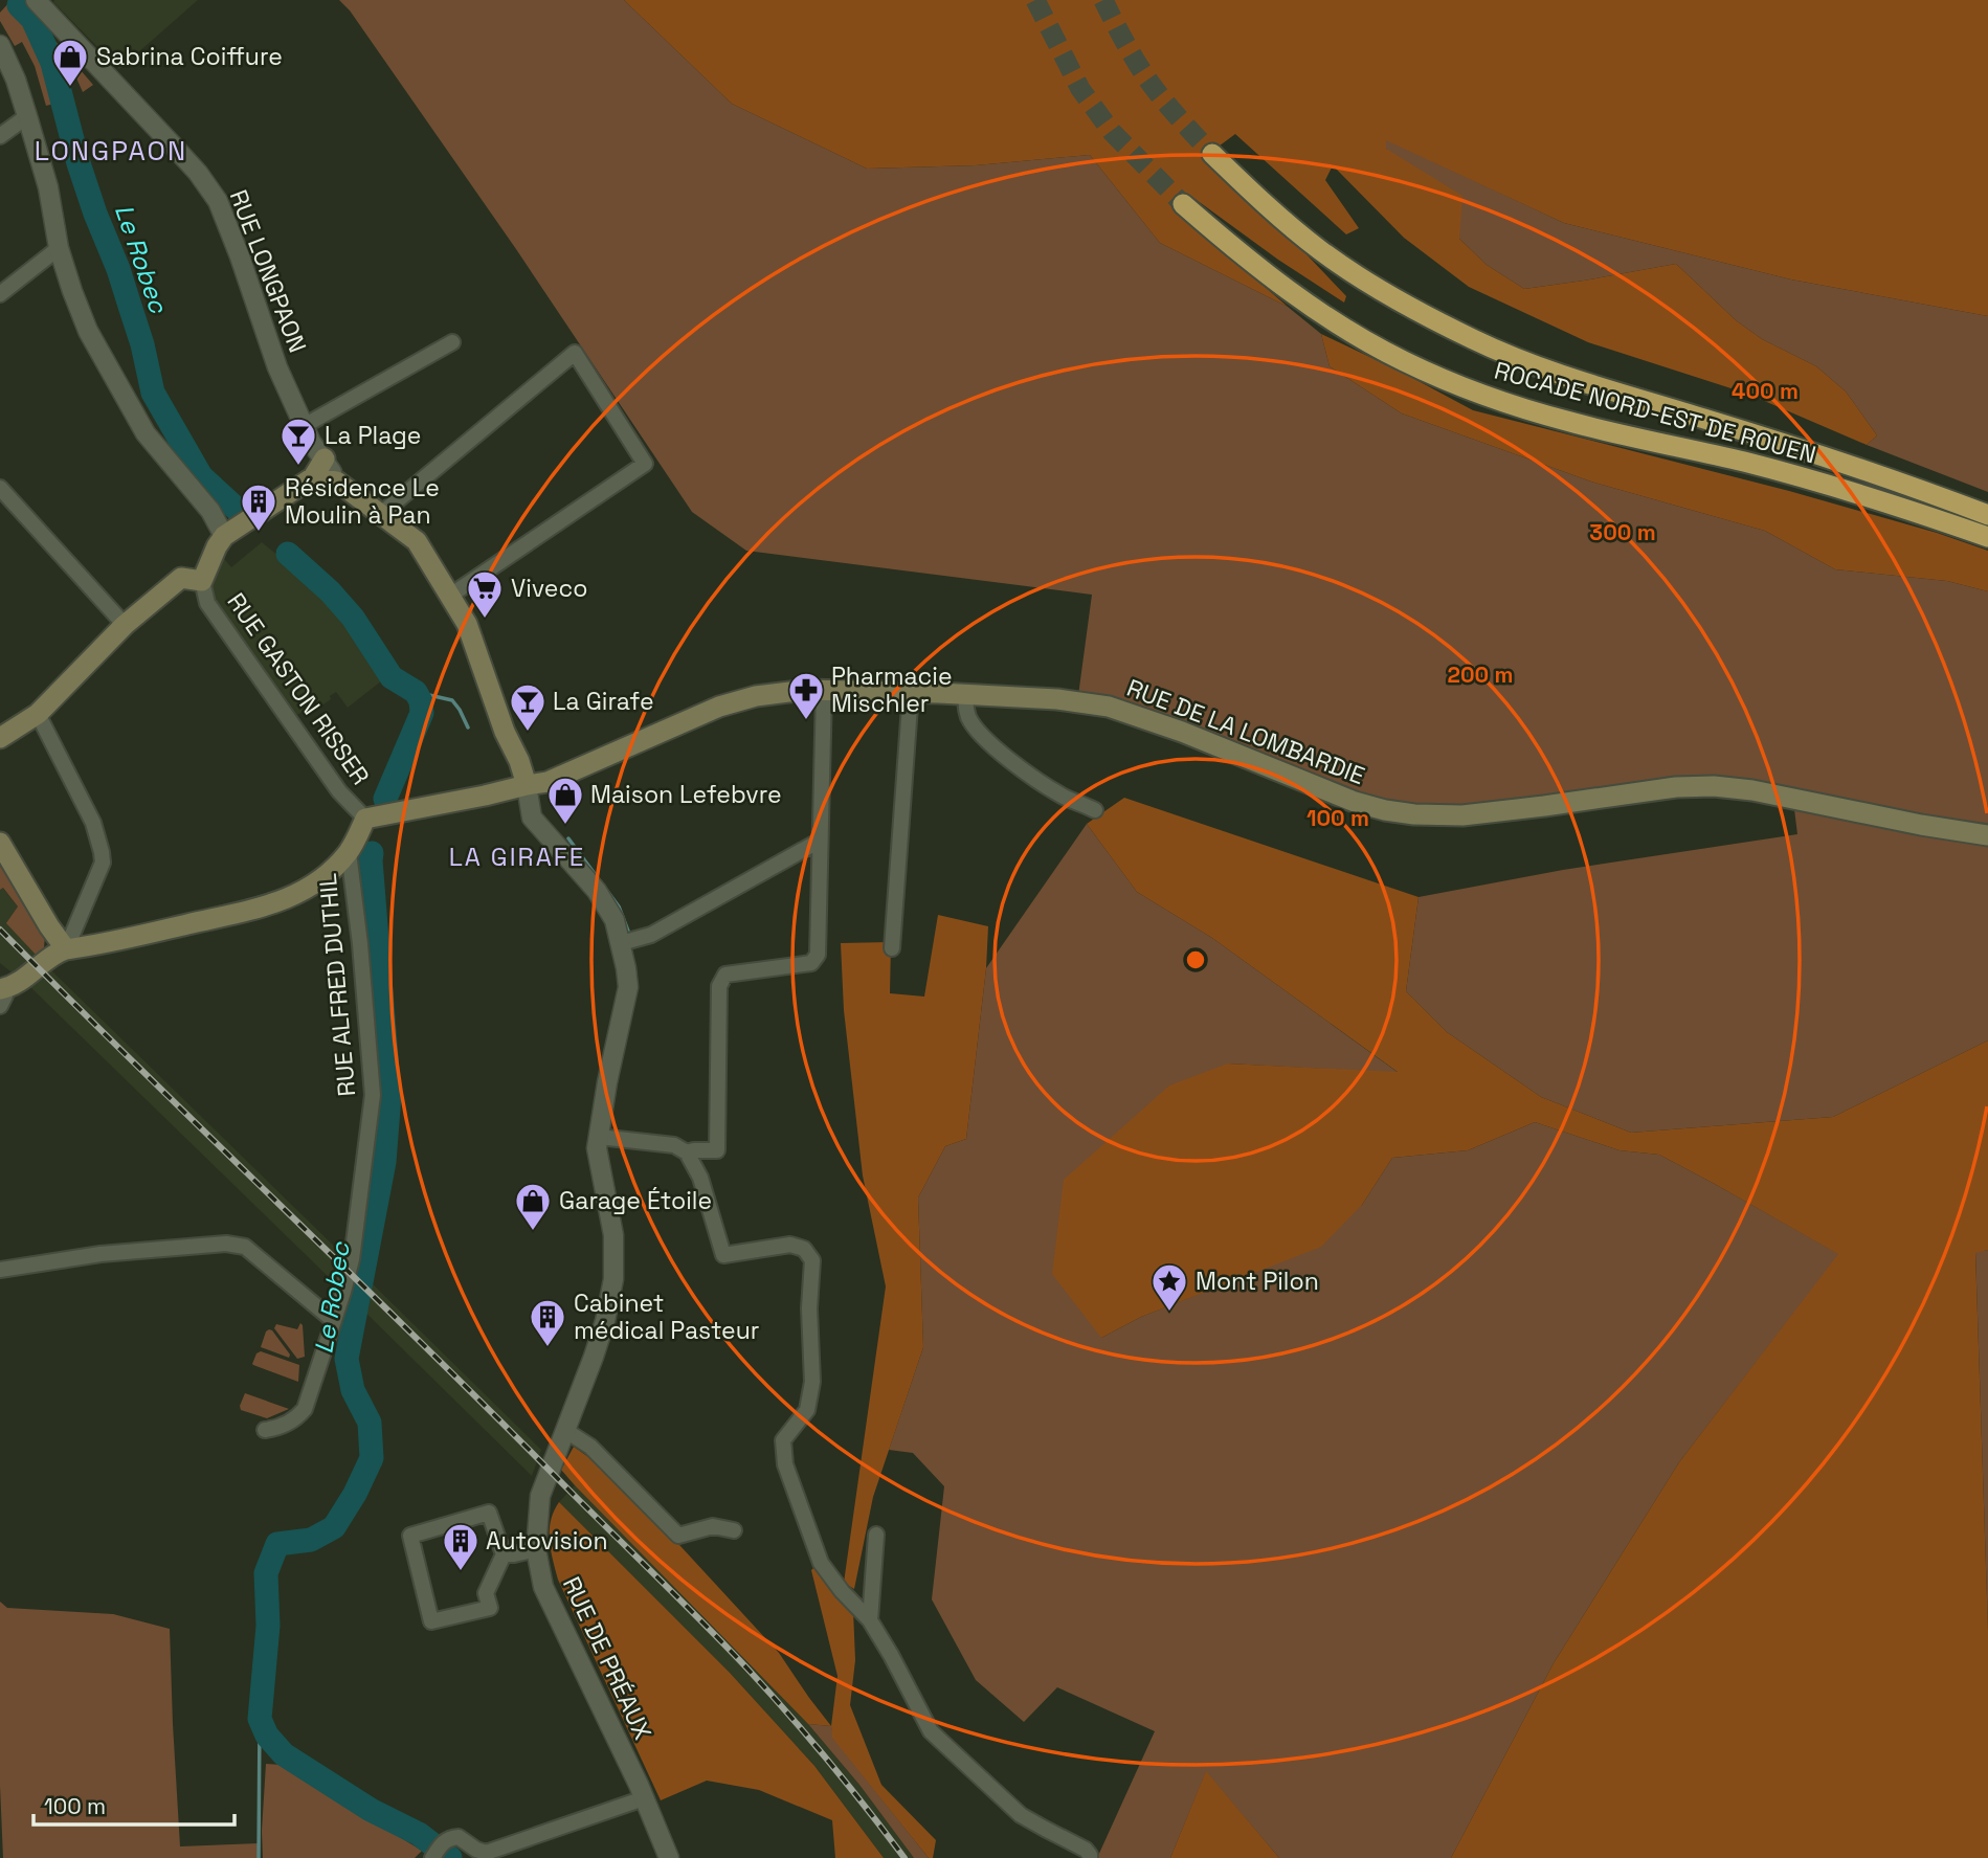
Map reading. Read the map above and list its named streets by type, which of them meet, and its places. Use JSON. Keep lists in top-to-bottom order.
{
  "streets": {
    "highway": ["ROCADE NORD-EST DE ROUEN"],
    "main road": ["RUE DE LA LOMBARDIE"],
    "street": [
      "RUE LONGPAON",
      "RUE GASTON RISSER",
      "RUE ALFRED DUTHIL",
      "RUE DE PRÉAUX"
    ]
  },
  "crossings": [
    ["RUE GASTON RISSER", "RUE DE LA LOMBARDIE"],
    ["RUE DE LA LOMBARDIE", "RUE DE PRÉAUX"]
  ],
  "districts": ["LONGPAON", "LA GIRAFE"],
  "water": ["Le Robec"],
  "places": {
    "shop": ["Sabrina Coiffure", "Maison Lefebvre", "Garage Étoile"],
    "bar": ["La Plage", "La Girafe"],
    "building": ["Résidence Le Moulin à Pan", "Cabinet médical Pasteur", "Autovision"],
    "supermarket": ["Viveco"],
    "pharmacy": ["Pharmacie Mischler"],
    "place": ["Mont Pilon"]
  },
  "scale_bar": "100 m",
  "rings": [
    "400 m",
    "300 m",
    "200 m",
    "100 m"
  ]
}
